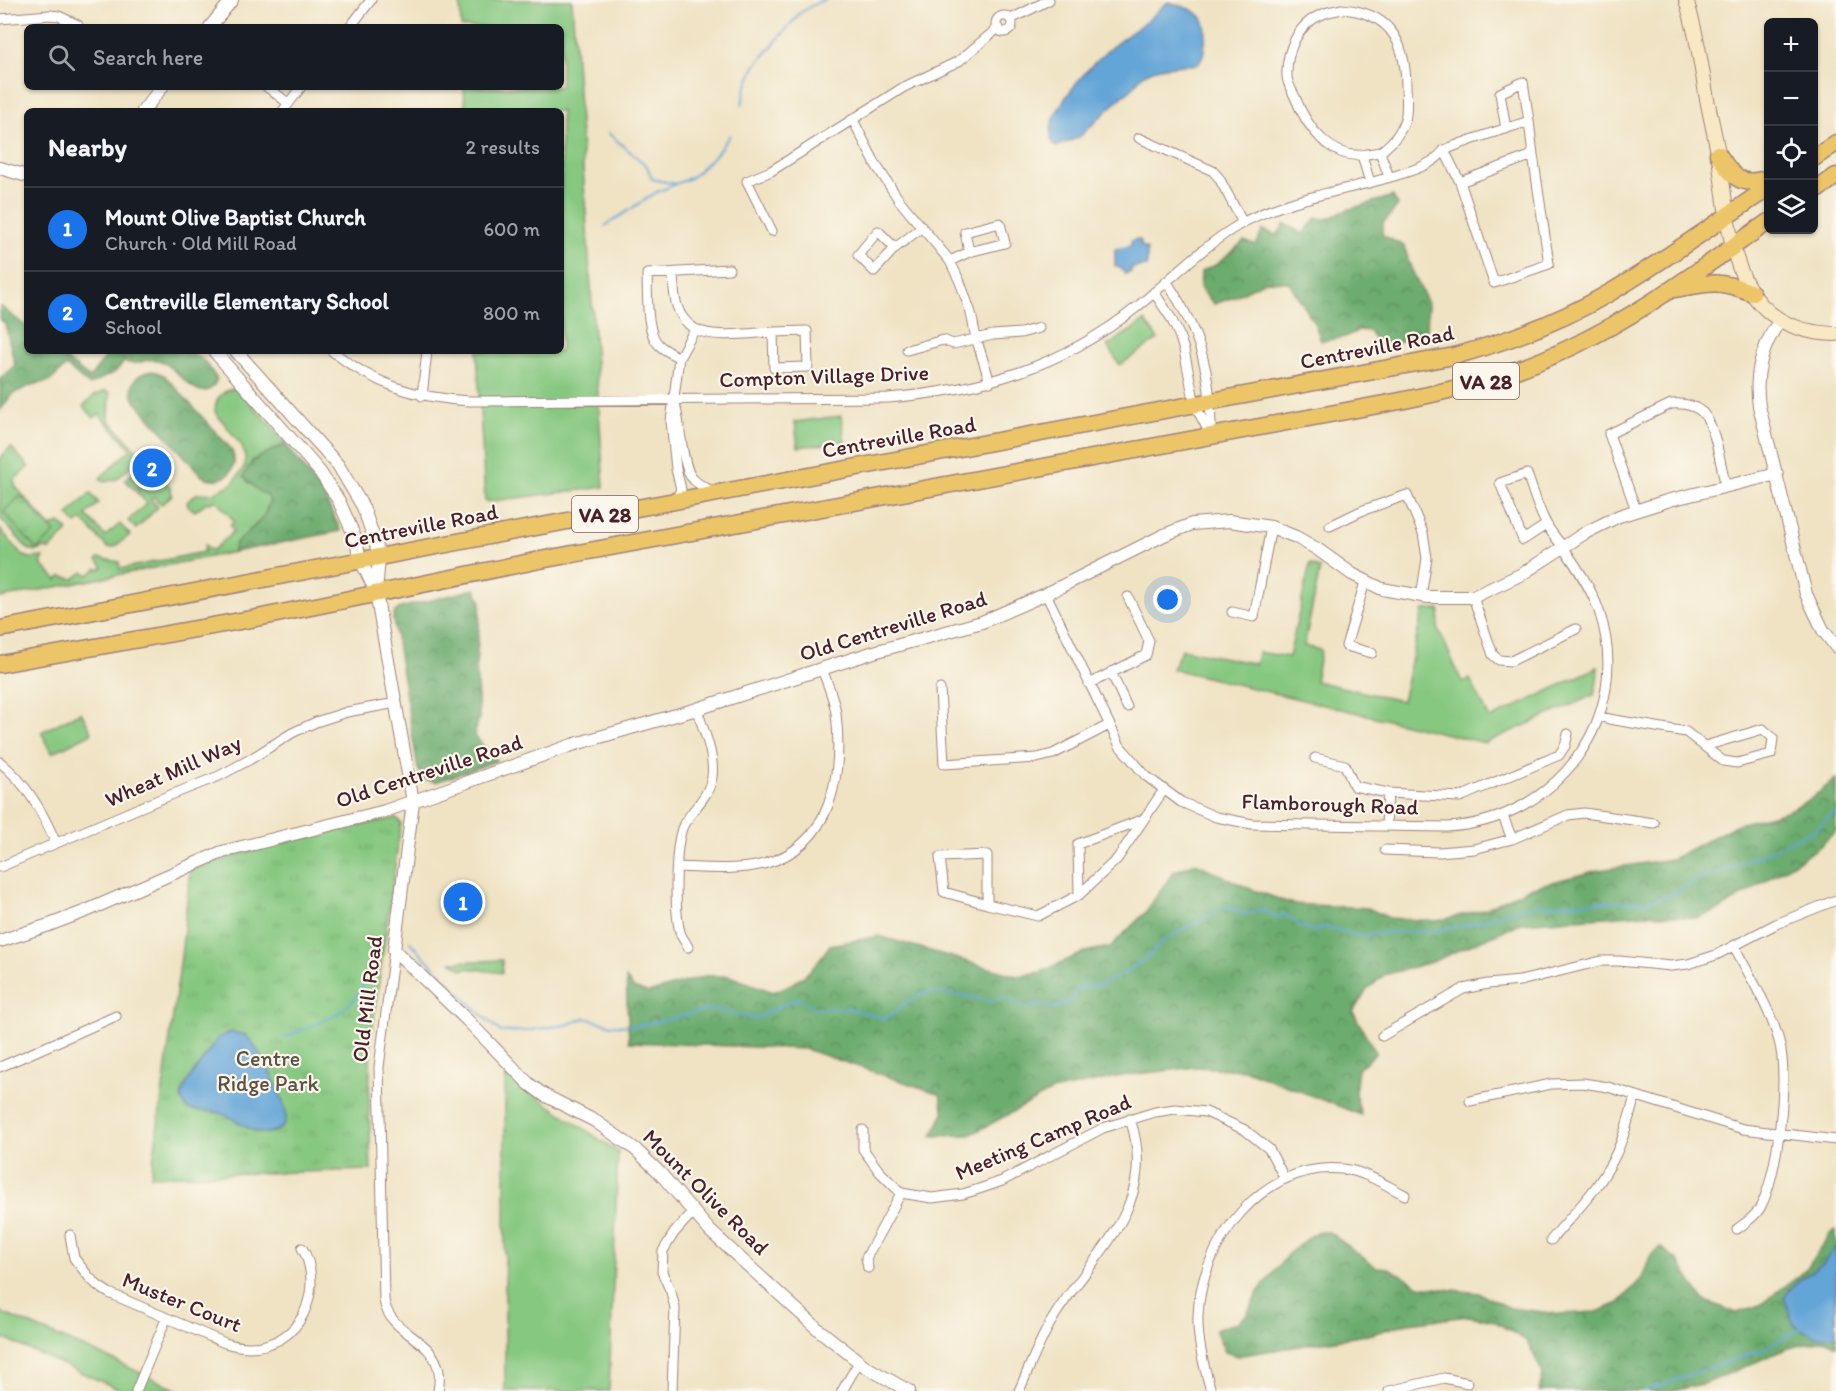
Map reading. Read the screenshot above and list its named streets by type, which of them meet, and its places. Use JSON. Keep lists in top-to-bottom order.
{
  "streets": {
    "highway": ["Centreville Road", "VA 28"],
    "street": [
      "Compton Village Drive",
      "Old Centreville Road",
      "Wheat Mill Way",
      "Flamborough Road",
      "Old Mill Road",
      "Meeting Camp Road",
      "Mount Olive Road",
      "Muster Court"
    ]
  },
  "crossings": [
    ["VA 28", "Old Mill Road"],
    ["Old Centreville Road", "Flamborough Road"],
    ["Old Centreville Road", "Old Mill Road"],
    ["Wheat Mill Way", "Old Mill Road"],
    ["Old Mill Road", "Mount Olive Road"]
  ],
  "parks": ["Centre Ridge Park"],
  "page": {
    "map_buttons": ["+", "−"],
    "search": "Search here",
    "heading": ["Nearby", "2 results"],
    "list": [
      {
        "mark": "1",
        "name": "Mount Olive Baptist Church",
        "note": "Church · Old Mill Road",
        "value": "600 m"
      },
      {
        "mark": "2",
        "name": "Centreville Elementary School",
        "note": "School",
        "value": "800 m"
      }
    ],
    "pins": ["2", "1"]
  }
}
